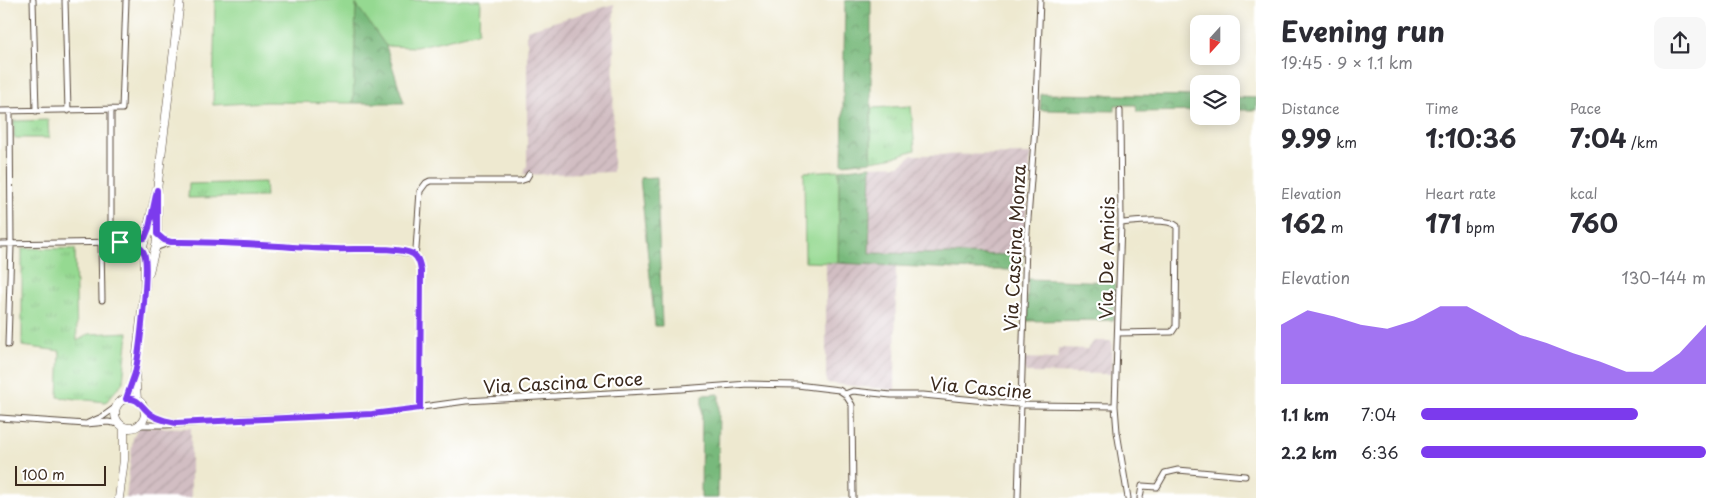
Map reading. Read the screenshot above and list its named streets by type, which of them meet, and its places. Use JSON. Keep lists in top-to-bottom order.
{
  "streets": {
    "street": [
      "Via Cascina Monza",
      "Via De Amicis",
      "Via Cascina Croce",
      "Via Cascine"
    ]
  },
  "crossings": [
    ["Via Cascina Monza", "Via Cascine"],
    ["Via De Amicis", "Via Cascine"],
    ["Via Cascina Croce", "Via Cascine"]
  ],
  "scale_bar": "100 m",
  "north": "bottom",
  "page": {
    "heading": ["Evening run", "19:45 · 9 × 1.1 km"],
    "stats": [
      ["Distance", "9.99 km"],
      ["Time", "1:10:36"],
      ["Pace", "7:04 /km"],
      ["Elevation", "162 m"],
      ["Heart rate", "171 bpm"],
      ["kcal", "760"]
    ],
    "chart": ["Elevation", "130–144 m"],
    "list": [
      {
        "name": "1.1 km",
        "note": "7:04"
      },
      {
        "name": "2.2 km",
        "note": "6:36"
      }
    ],
    "scale": "100 m"
  }
}
